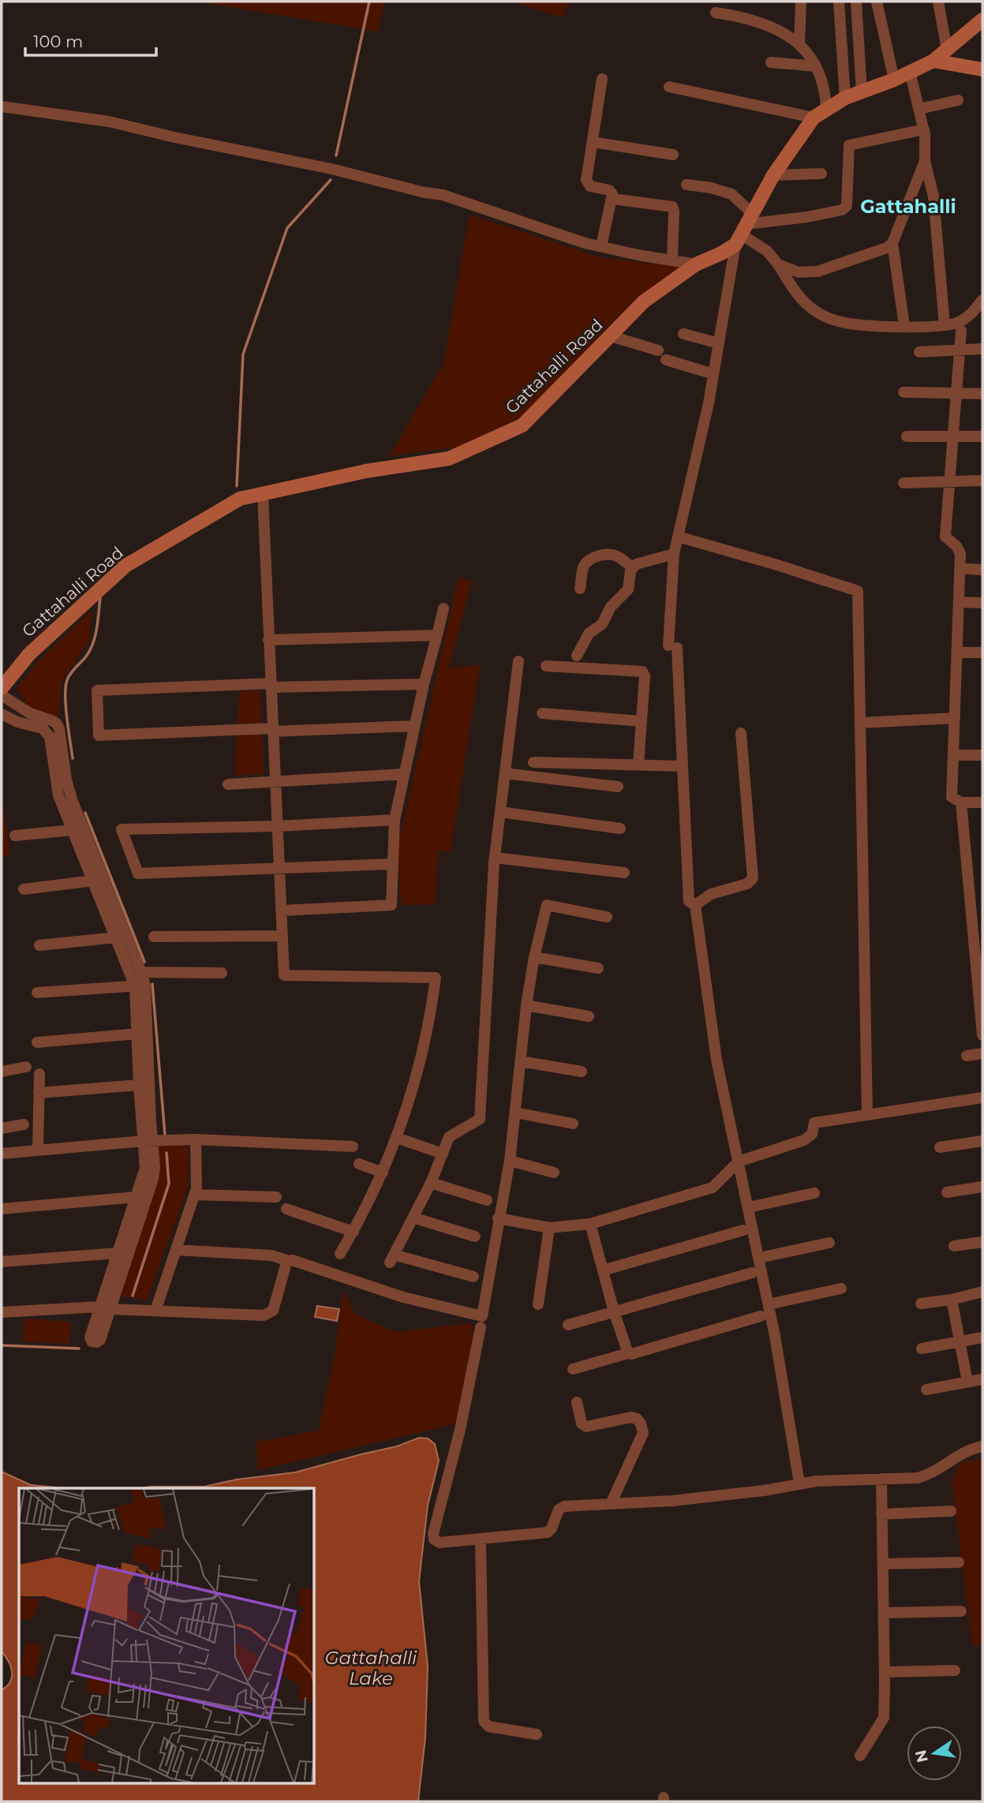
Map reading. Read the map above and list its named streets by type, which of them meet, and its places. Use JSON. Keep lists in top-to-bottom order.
{
  "streets": {
    "main road": ["Gattahalli Road"]
  },
  "districts": ["Gattahalli"],
  "water": ["Gattahalli Lake"],
  "scale_bar": "100 m",
  "north": "left"
}
